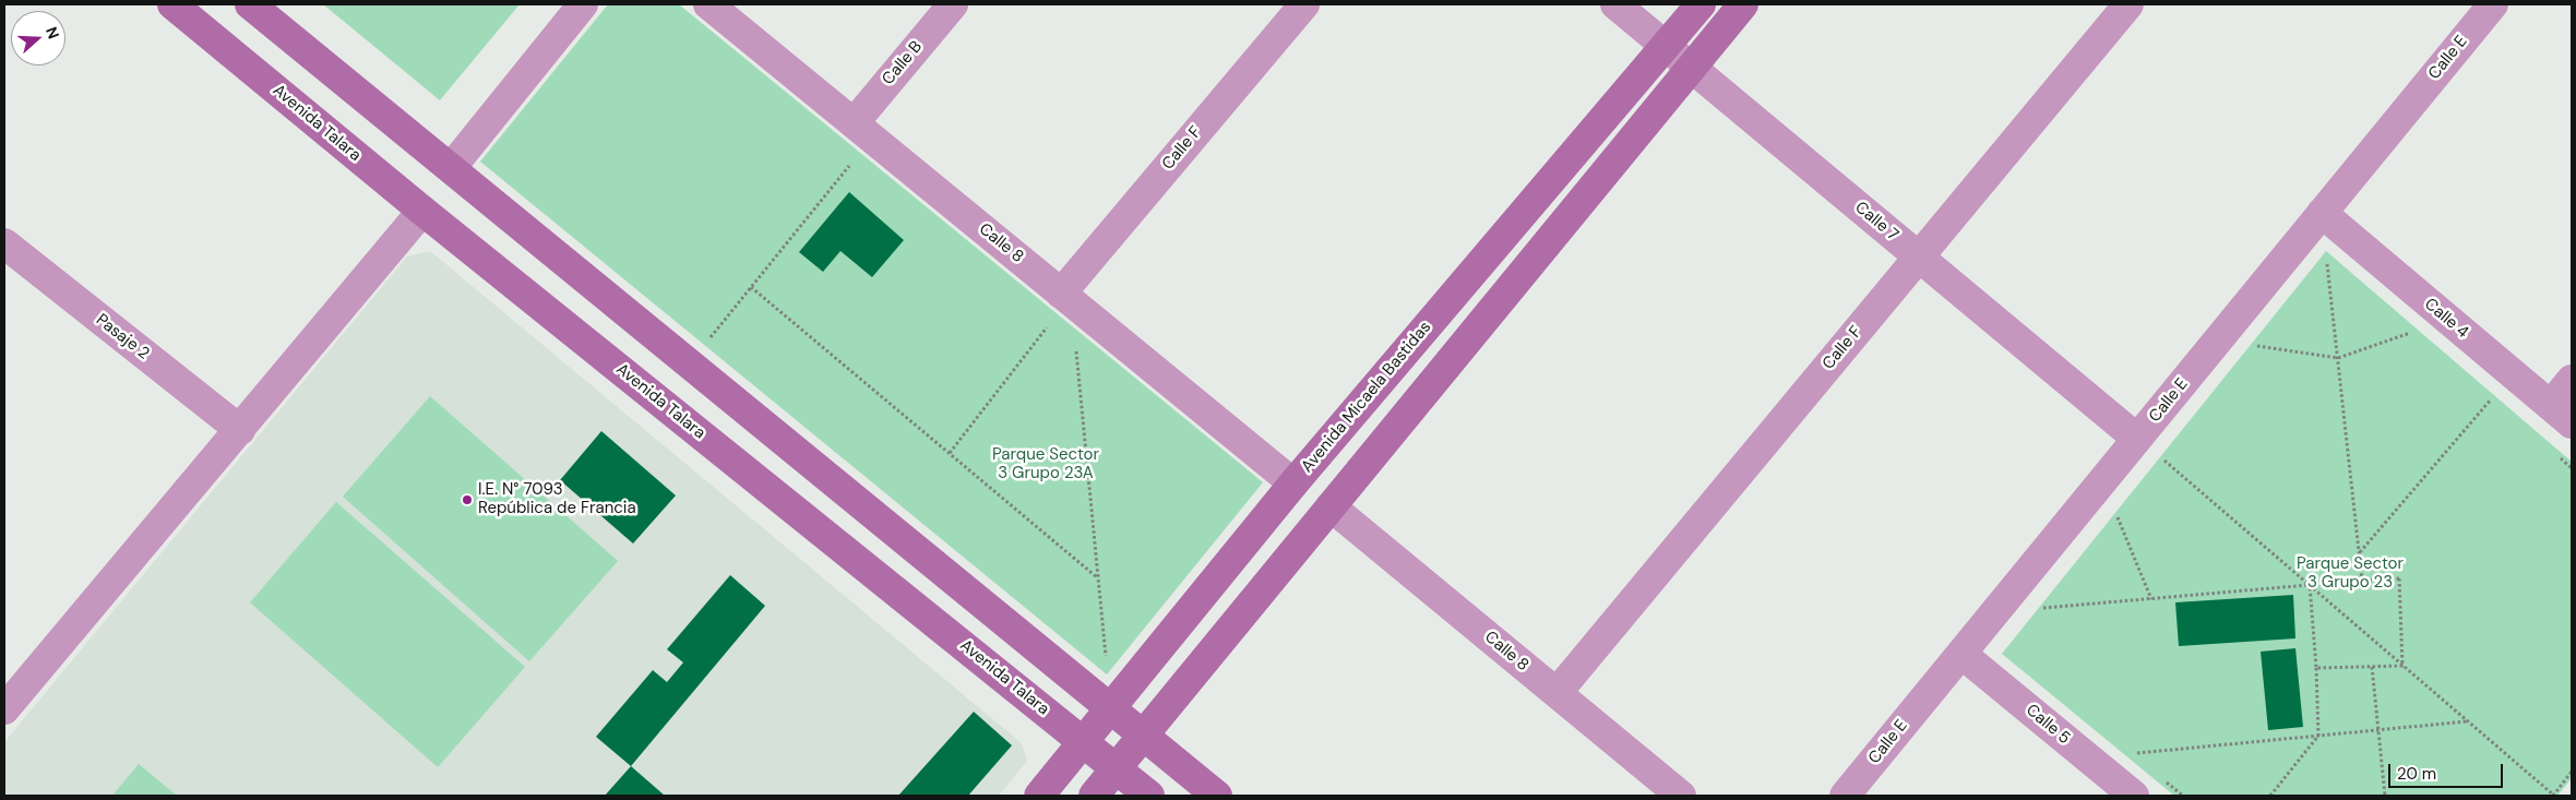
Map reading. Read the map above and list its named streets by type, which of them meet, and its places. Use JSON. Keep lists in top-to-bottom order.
{
  "streets": {
    "street": [
      "Calle E",
      "Calle B",
      "Avenida Talara",
      "Calle F",
      "Calle 7",
      "Calle 8",
      "Calle 4",
      "Pasaje 2",
      "Avenida Micaela Bastidas",
      "Calle 5"
    ]
  },
  "crossings": [
    ["Calle E", "Calle 7"],
    ["Calle E", "Calle 4"],
    ["Calle E", "Calle 5"],
    ["Calle B", "Calle 8"],
    ["Avenida Talara", "Avenida Micaela Bastidas"],
    ["Calle F", "Calle 7"],
    ["Calle F", "Calle 8"],
    ["Calle 7", "Avenida Micaela Bastidas"],
    ["Calle 8", "Avenida Micaela Bastidas"]
  ],
  "parks": ["Parque Sector 3 Grupo 23A", "Parque Sector 3 Grupo 23"],
  "places": ["I.E. N° 7093 República de Francia"],
  "scale_bar": "20 m",
  "north": "right"
}
